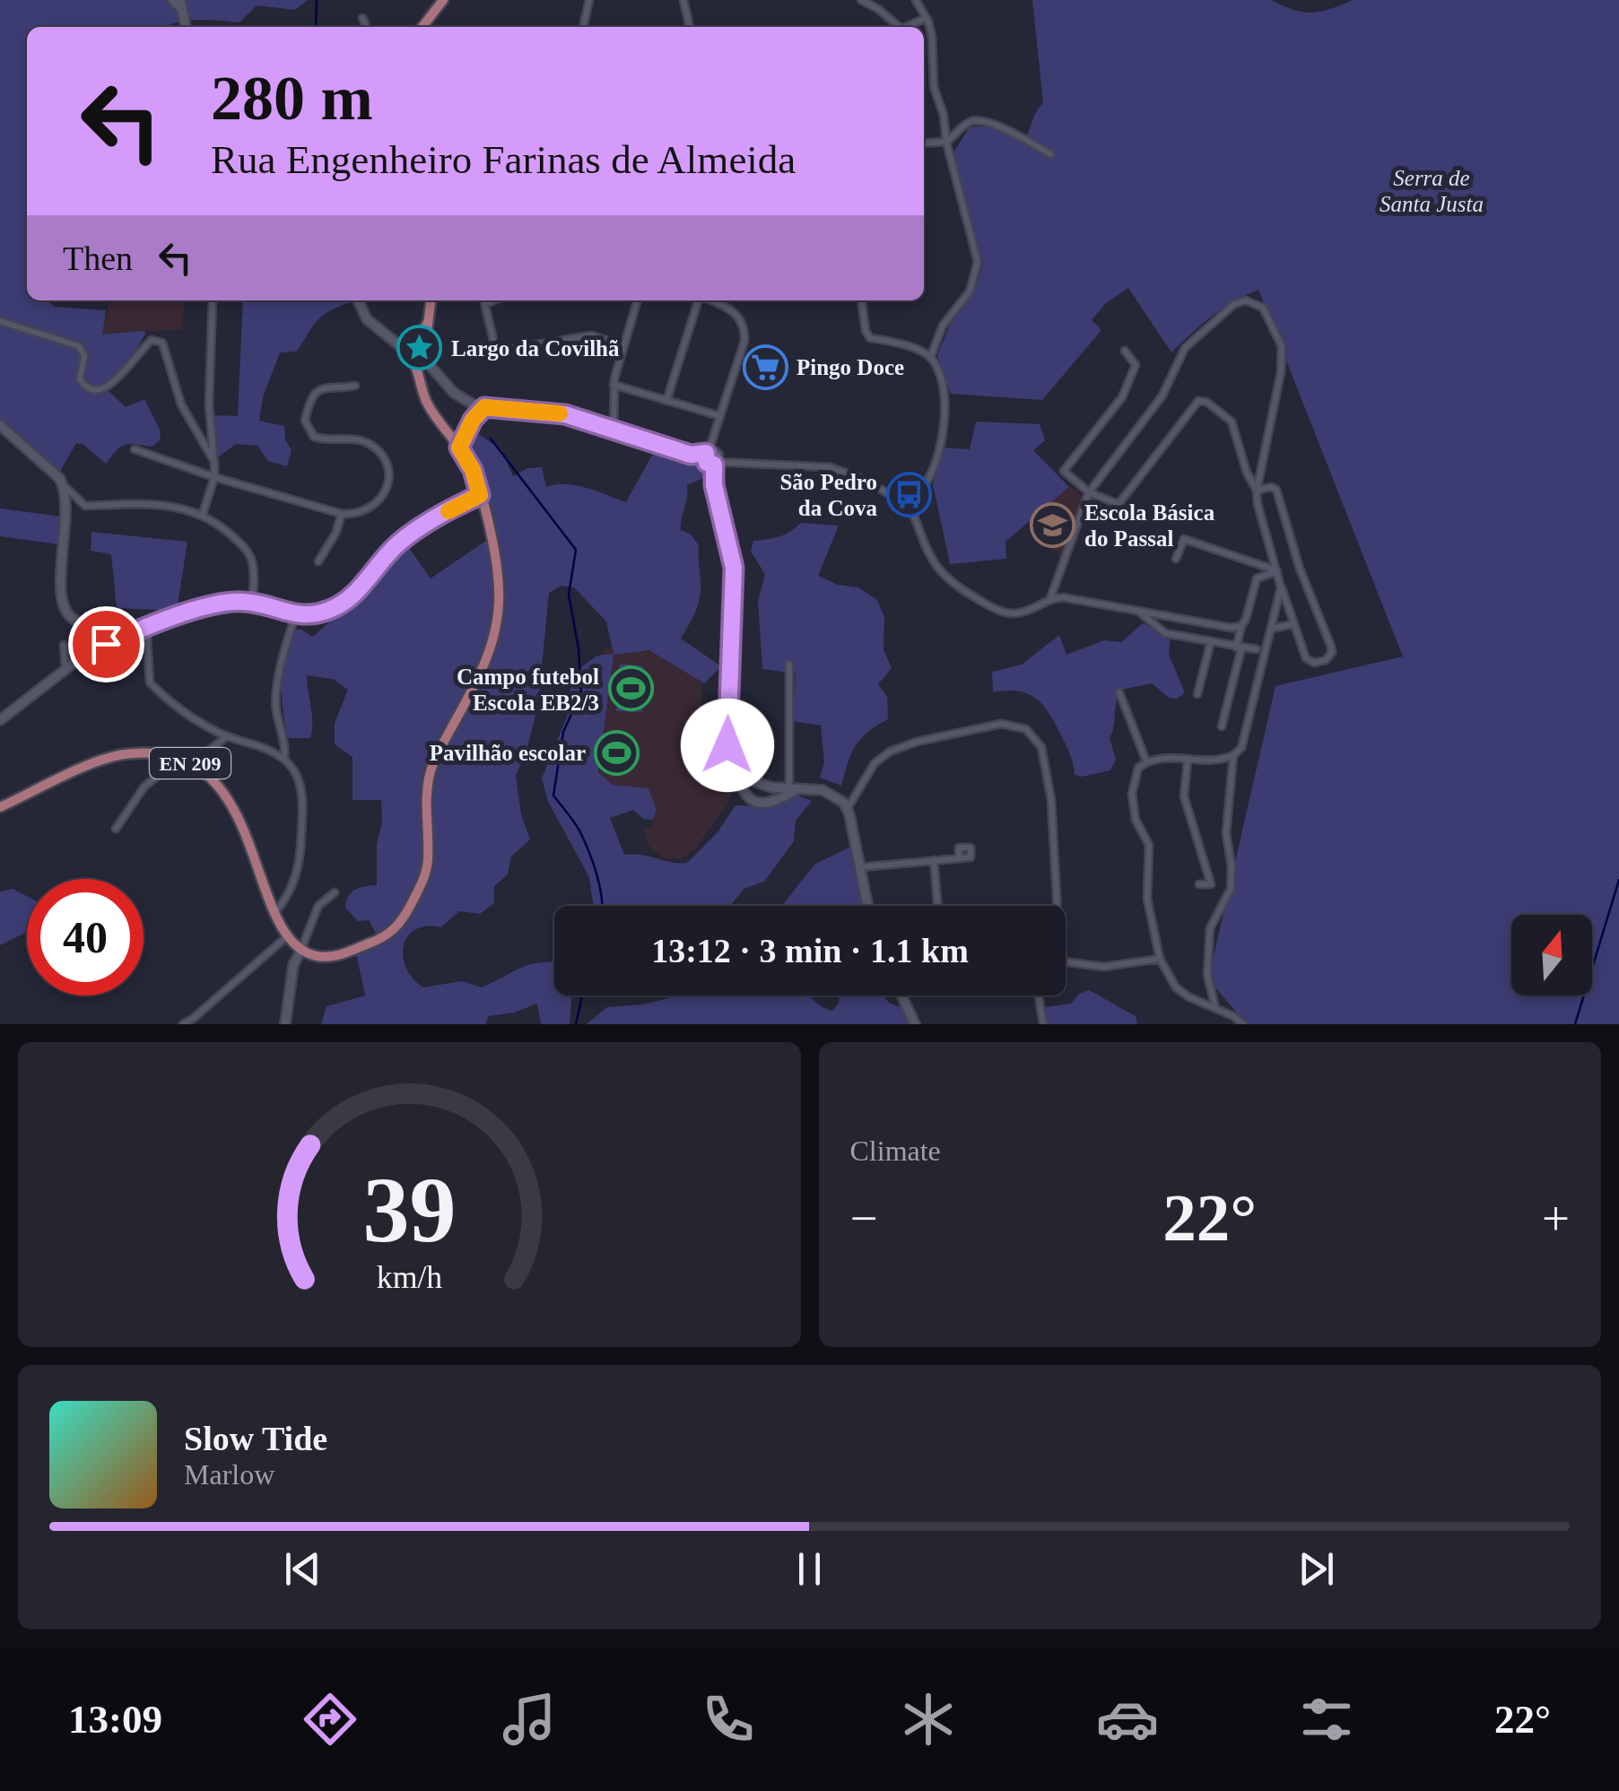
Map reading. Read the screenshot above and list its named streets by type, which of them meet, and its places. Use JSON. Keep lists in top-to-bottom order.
{
  "streets": {
    "main road": ["EN 209"]
  },
  "parks": ["Serra de Santa Justa"],
  "places": {
    "place": ["Largo da Covilhã"],
    "supermarket": ["Pingo Doce"],
    "bus stop": ["São Pedro da Cova"],
    "school or university": ["Escola Básica do Passal"],
    "sports": ["Campo futebol Escola EB2/3", "Pavilhão escolar"]
  },
  "north": "top",
  "page": {
    "turn": ["280 m", "Rua Engenheiro Farinas de Almeida"],
    "then": "Then",
    "limit": "40",
    "trip": "13:12 · 3 min · 1.1 km",
    "tile": "Climate",
    "heat": ["−", "22°", "+"],
    "song": ["Slow Tide", "Marlow"],
    "tabs": ["13:09", "22°"],
    "gauge": ["39", "km/h"]
  }
}
